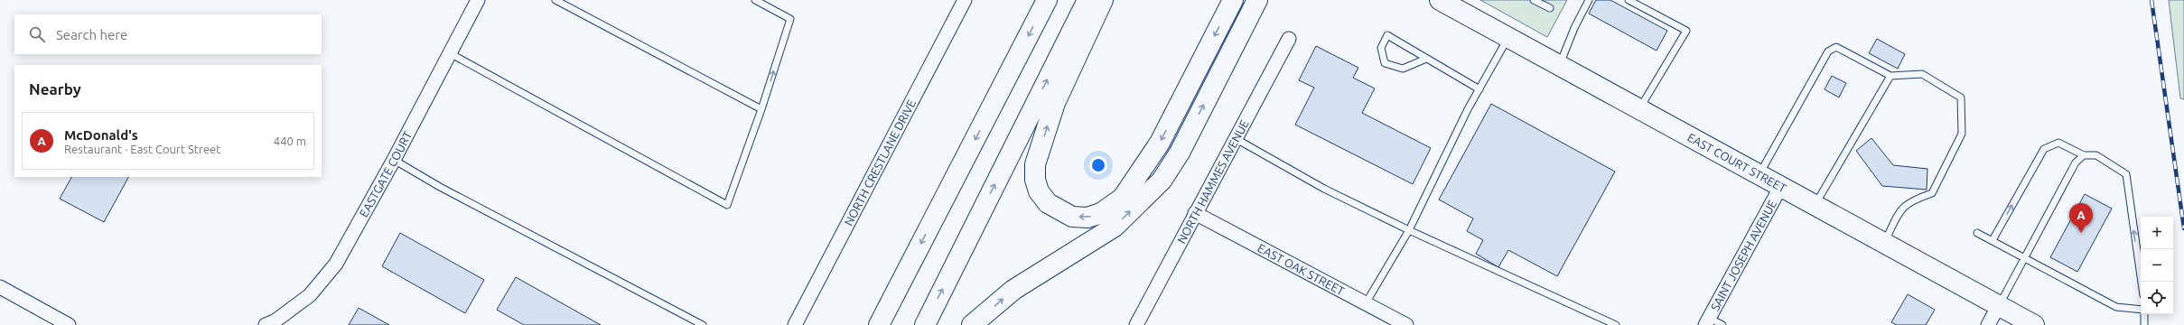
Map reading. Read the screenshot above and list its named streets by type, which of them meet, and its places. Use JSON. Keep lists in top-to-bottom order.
{
  "streets": {
    "main road": ["EAST COURT STREET"],
    "street": [
      "NORTH CRESTLANE DRIVE",
      "EASTGATE COURT",
      "NORTH HAMMES AVENUE",
      "SAINT JOSEPH AVENUE",
      "EAST OAK STREET"
    ]
  },
  "crossings": [
    ["EAST COURT STREET", "SAINT JOSEPH AVENUE"],
    ["NORTH HAMMES AVENUE", "EAST OAK STREET"]
  ],
  "page": {
    "search": "Search here",
    "heading": "Nearby",
    "list": [
      {
        "mark": "A",
        "name": "McDonald's",
        "note": "Restaurant · East Court Street",
        "value": "440 m"
      }
    ],
    "pins": "A",
    "map_buttons": ["+", "−"]
  }
}
